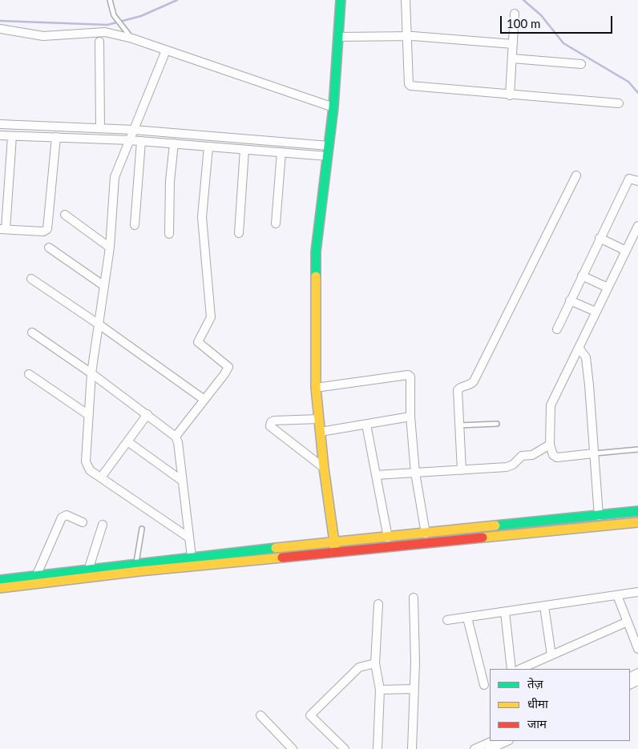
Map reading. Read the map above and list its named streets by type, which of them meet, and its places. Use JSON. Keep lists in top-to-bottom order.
{
  "legend": ["तेज़", "धीमा", "जाम"],
  "scale_bar": "100 m"
}
